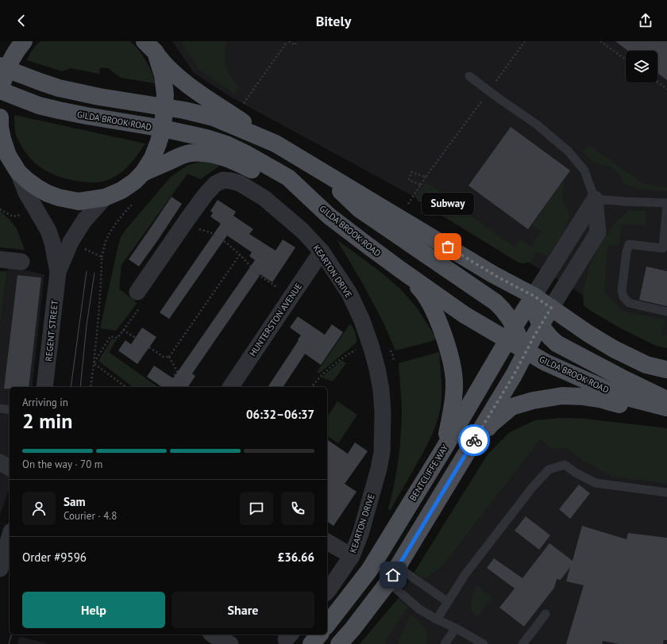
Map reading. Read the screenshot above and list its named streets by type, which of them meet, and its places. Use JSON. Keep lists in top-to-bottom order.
{
  "streets": {
    "main road": ["GILDA BROOK ROAD", "BENTCLIFFE WAY"],
    "street": ["KEARTON DRIVE", "HUNTERSTON AVENUE", "REGENT STREET"]
  },
  "crossings": [
    ["GILDA BROOK ROAD", "BENTCLIFFE WAY"],
    ["KEARTON DRIVE", "HUNTERSTON AVENUE"]
  ],
  "places": ["Subway"],
  "page": {
    "header": "Bitely",
    "bubble": "Subway",
    "heading": ["2 min", "Arriving in", "06:32–06:37"],
    "panel": [
      "Sam",
      "Courier · 4.8",
      "Order #9596",
      "£36.66"
    ],
    "bar": "On the way · 70 m",
    "buttons": ["Help", "Share"]
  }
}
